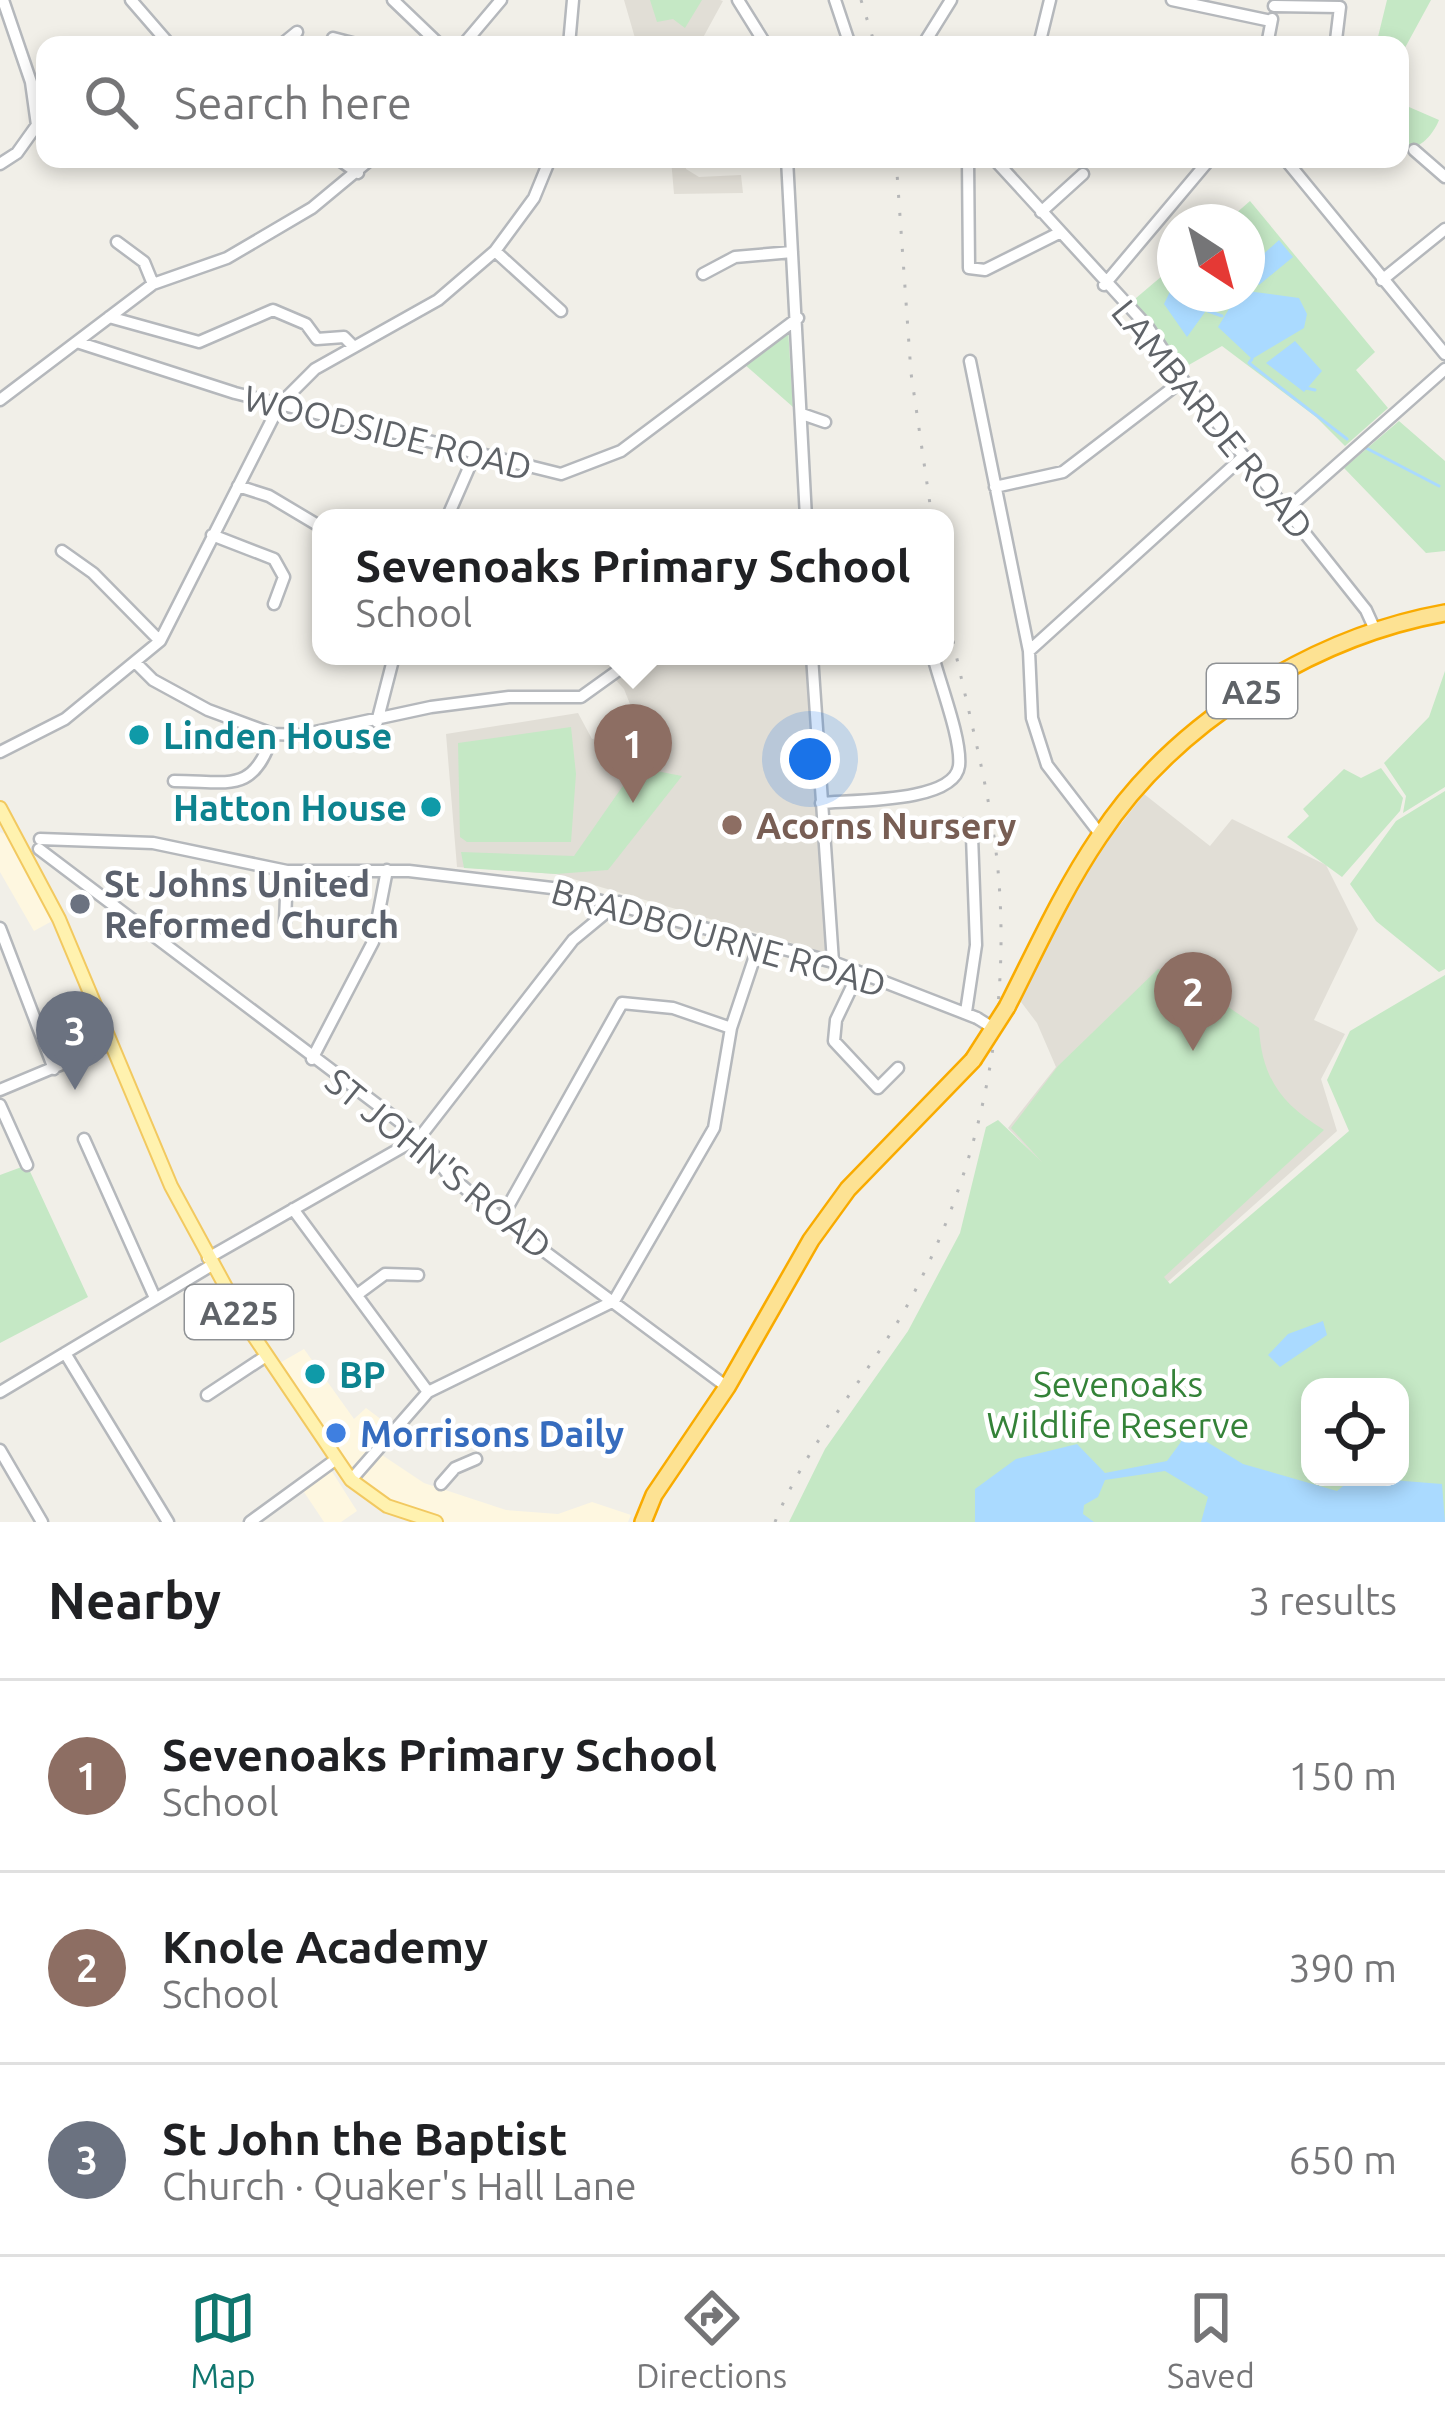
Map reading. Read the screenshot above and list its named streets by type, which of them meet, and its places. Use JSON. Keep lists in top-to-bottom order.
{
  "streets": {
    "highway": ["A25"],
    "main road": ["A225"],
    "street": [
      "LAMBARDE ROAD",
      "WOODSIDE ROAD",
      "BRADBOURNE ROAD",
      "ST JOHN'S ROAD"
    ]
  },
  "crossings": [
    ["LAMBARDE ROAD", "A25"],
    ["A25", "BRADBOURNE ROAD"],
    ["A25", "ST JOHN'S ROAD"],
    ["BRADBOURNE ROAD", "ST JOHN'S ROAD"],
    ["BRADBOURNE ROAD", "A225"],
    ["ST JOHN'S ROAD", "A225"]
  ],
  "parks": ["Sevenoaks Wildlife Reserve"],
  "places": [
    "Linden House",
    "Hatton House",
    "Acorns Nursery",
    "St Johns United Reformed Church",
    "BP",
    "Morrisons Daily"
  ],
  "north": "bottom right",
  "page": {
    "search": "Search here",
    "popup": ["Sevenoaks Primary School", "School"],
    "pins": ["1", "2", "3"],
    "heading": ["Nearby", "3 results"],
    "list": [
      {
        "mark": "1",
        "name": "Sevenoaks Primary School",
        "note": "School",
        "value": "150 m"
      },
      {
        "mark": "2",
        "name": "Knole Academy",
        "note": "School",
        "value": "390 m"
      },
      {
        "mark": "3",
        "name": "St John the Baptist",
        "note": "Church · Quaker's Hall Lane",
        "value": "650 m"
      }
    ],
    "nav": ["Map", "Directions", "Saved"]
  }
}
